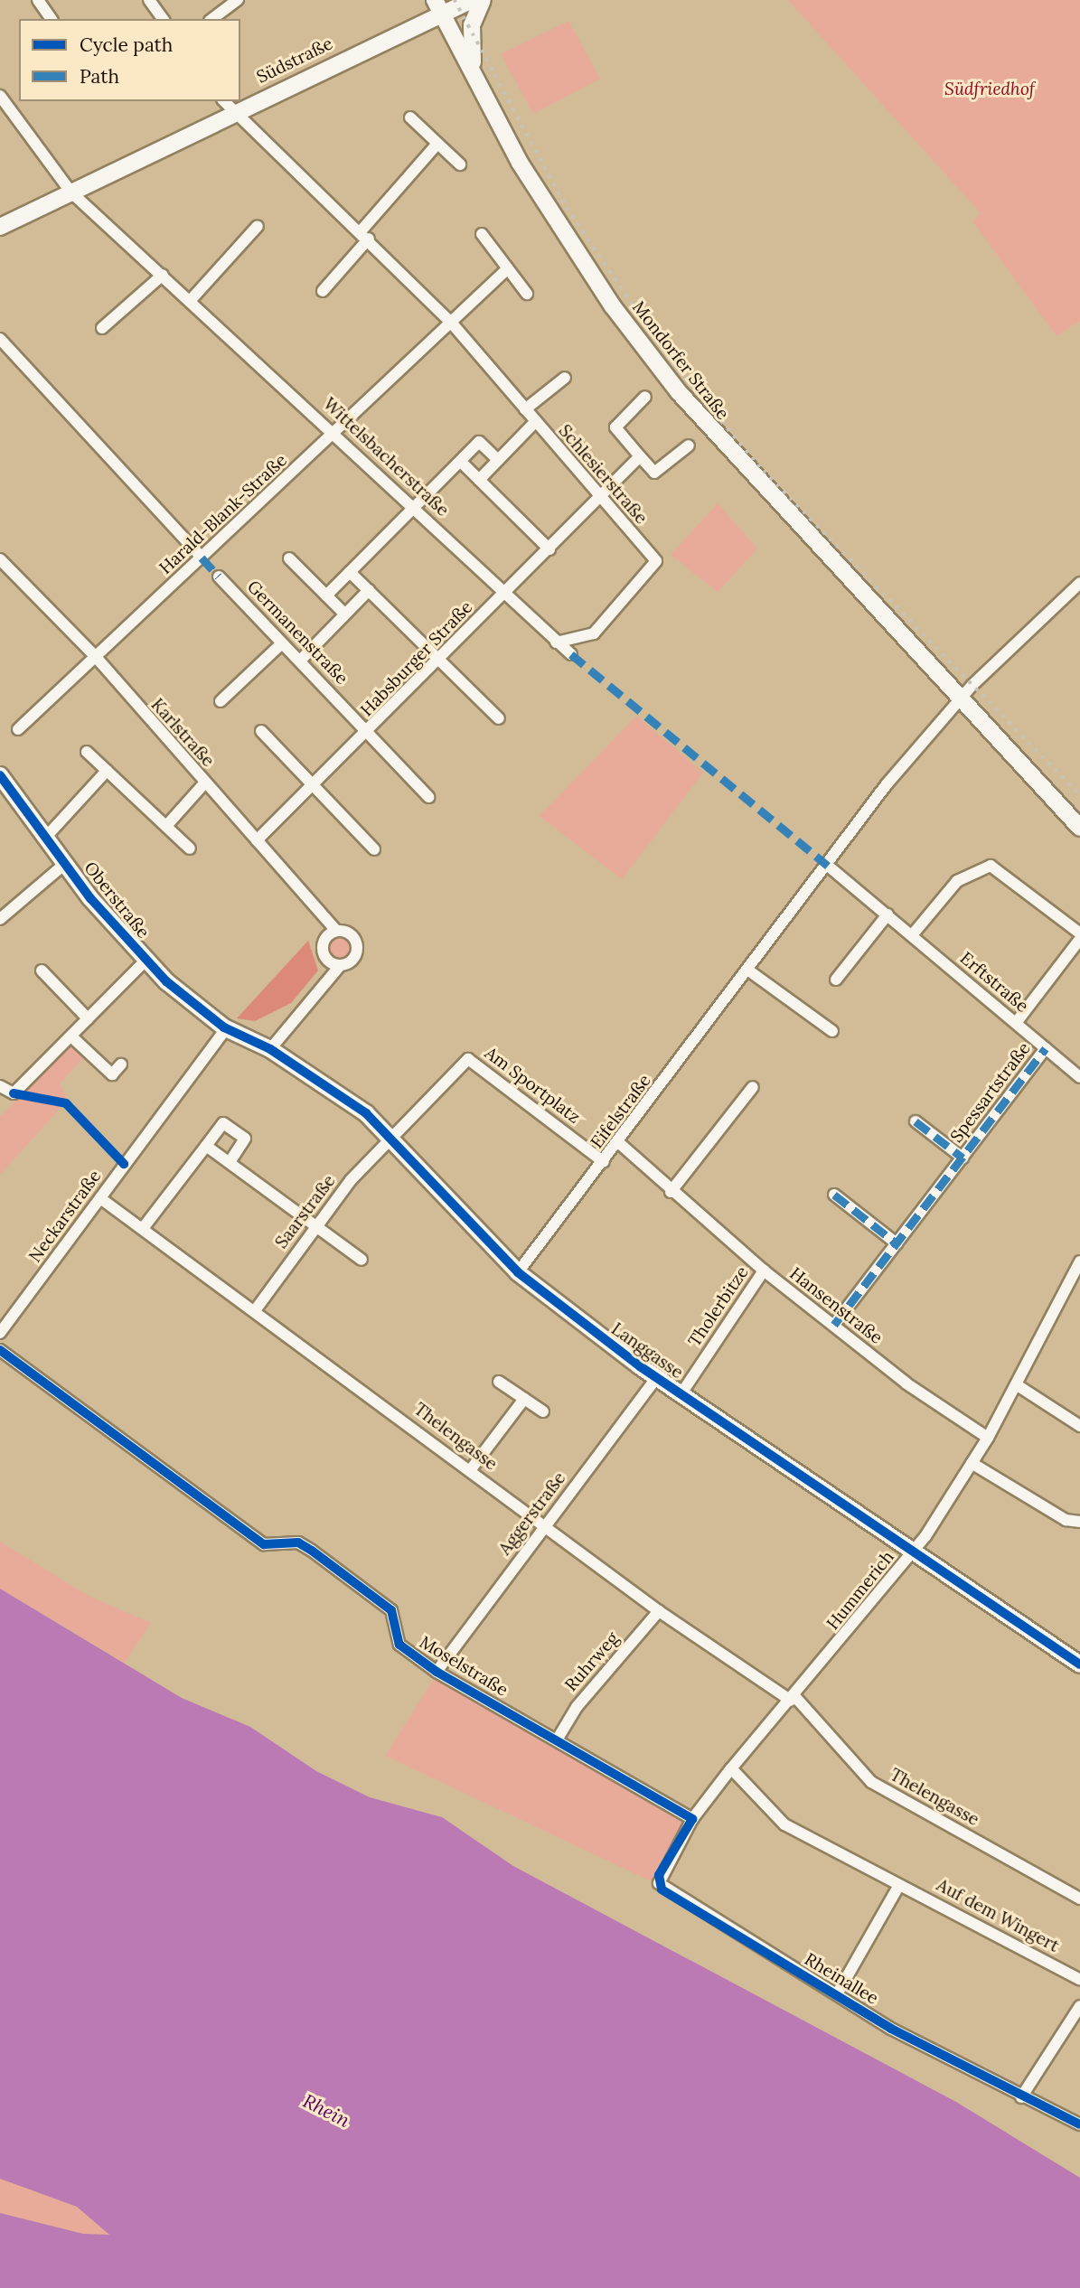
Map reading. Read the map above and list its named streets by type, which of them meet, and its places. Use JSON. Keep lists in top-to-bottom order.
{
  "streets": {
    "street": [
      "Südstraße",
      "Mondorfer Straße",
      "Wittelsbacherstraße",
      "Schlesierstraße",
      "Harald-Blank-Straße",
      "Germanenstraße",
      "Habsburger Straße",
      "Karlstraße",
      "Oberstraße",
      "Erftstraße",
      "Am Sportplatz",
      "Spessartstraße",
      "Eifelstraße",
      "Saarstraße",
      "Neckarstraße",
      "Hansenstraße",
      "Tholerbitze",
      "Langgasse",
      "Thelengasse",
      "Aggerstraße",
      "Hummerich",
      "Ruhrweg",
      "Moselstraße",
      "Auf dem Wingert",
      "Rheinallee"
    ]
  },
  "crossings": [
    ["Südstraße", "Mondorfer Straße"],
    ["Südstraße", "Wittelsbacherstraße"],
    ["Südstraße", "Schlesierstraße"],
    ["Mondorfer Straße", "Eifelstraße"],
    ["Wittelsbacherstraße", "Schlesierstraße"],
    ["Wittelsbacherstraße", "Harald-Blank-Straße"],
    ["Wittelsbacherstraße", "Habsburger Straße"],
    ["Schlesierstraße", "Harald-Blank-Straße"],
    ["Schlesierstraße", "Habsburger Straße"],
    ["Harald-Blank-Straße", "Karlstraße"],
    ["Germanenstraße", "Habsburger Straße"],
    ["Habsburger Straße", "Karlstraße"],
    ["Karlstraße", "Langgasse"],
    ["Oberstraße", "Neckarstraße"],
    ["Oberstraße", "Langgasse"],
    ["Erftstraße", "Spessartstraße"],
    ["Erftstraße", "Eifelstraße"],
    ["Am Sportplatz", "Eifelstraße"],
    ["Am Sportplatz", "Saarstraße"],
    ["Am Sportplatz", "Langgasse"],
    ["Spessartstraße", "Hansenstraße"],
    ["Eifelstraße", "Hansenstraße"],
    ["Eifelstraße", "Langgasse"],
    ["Saarstraße", "Langgasse"],
    ["Saarstraße", "Thelengasse"],
    ["Neckarstraße", "Langgasse"],
    ["Neckarstraße", "Thelengasse"],
    ["Hansenstraße", "Tholerbitze"],
    ["Hansenstraße", "Hummerich"],
    ["Tholerbitze", "Langgasse"],
    ["Langgasse", "Aggerstraße"],
    ["Langgasse", "Hummerich"],
    ["Thelengasse", "Aggerstraße"],
    ["Thelengasse", "Hummerich"],
    ["Thelengasse", "Ruhrweg"],
    ["Aggerstraße", "Moselstraße"],
    ["Hummerich", "Moselstraße"],
    ["Hummerich", "Auf dem Wingert"],
    ["Hummerich", "Rheinallee"],
    ["Ruhrweg", "Moselstraße"],
    ["Moselstraße", "Rheinallee"]
  ],
  "water": ["Rhein"],
  "parks": ["Südfriedhof"],
  "legend": ["Cycle path", "Path"]
}
